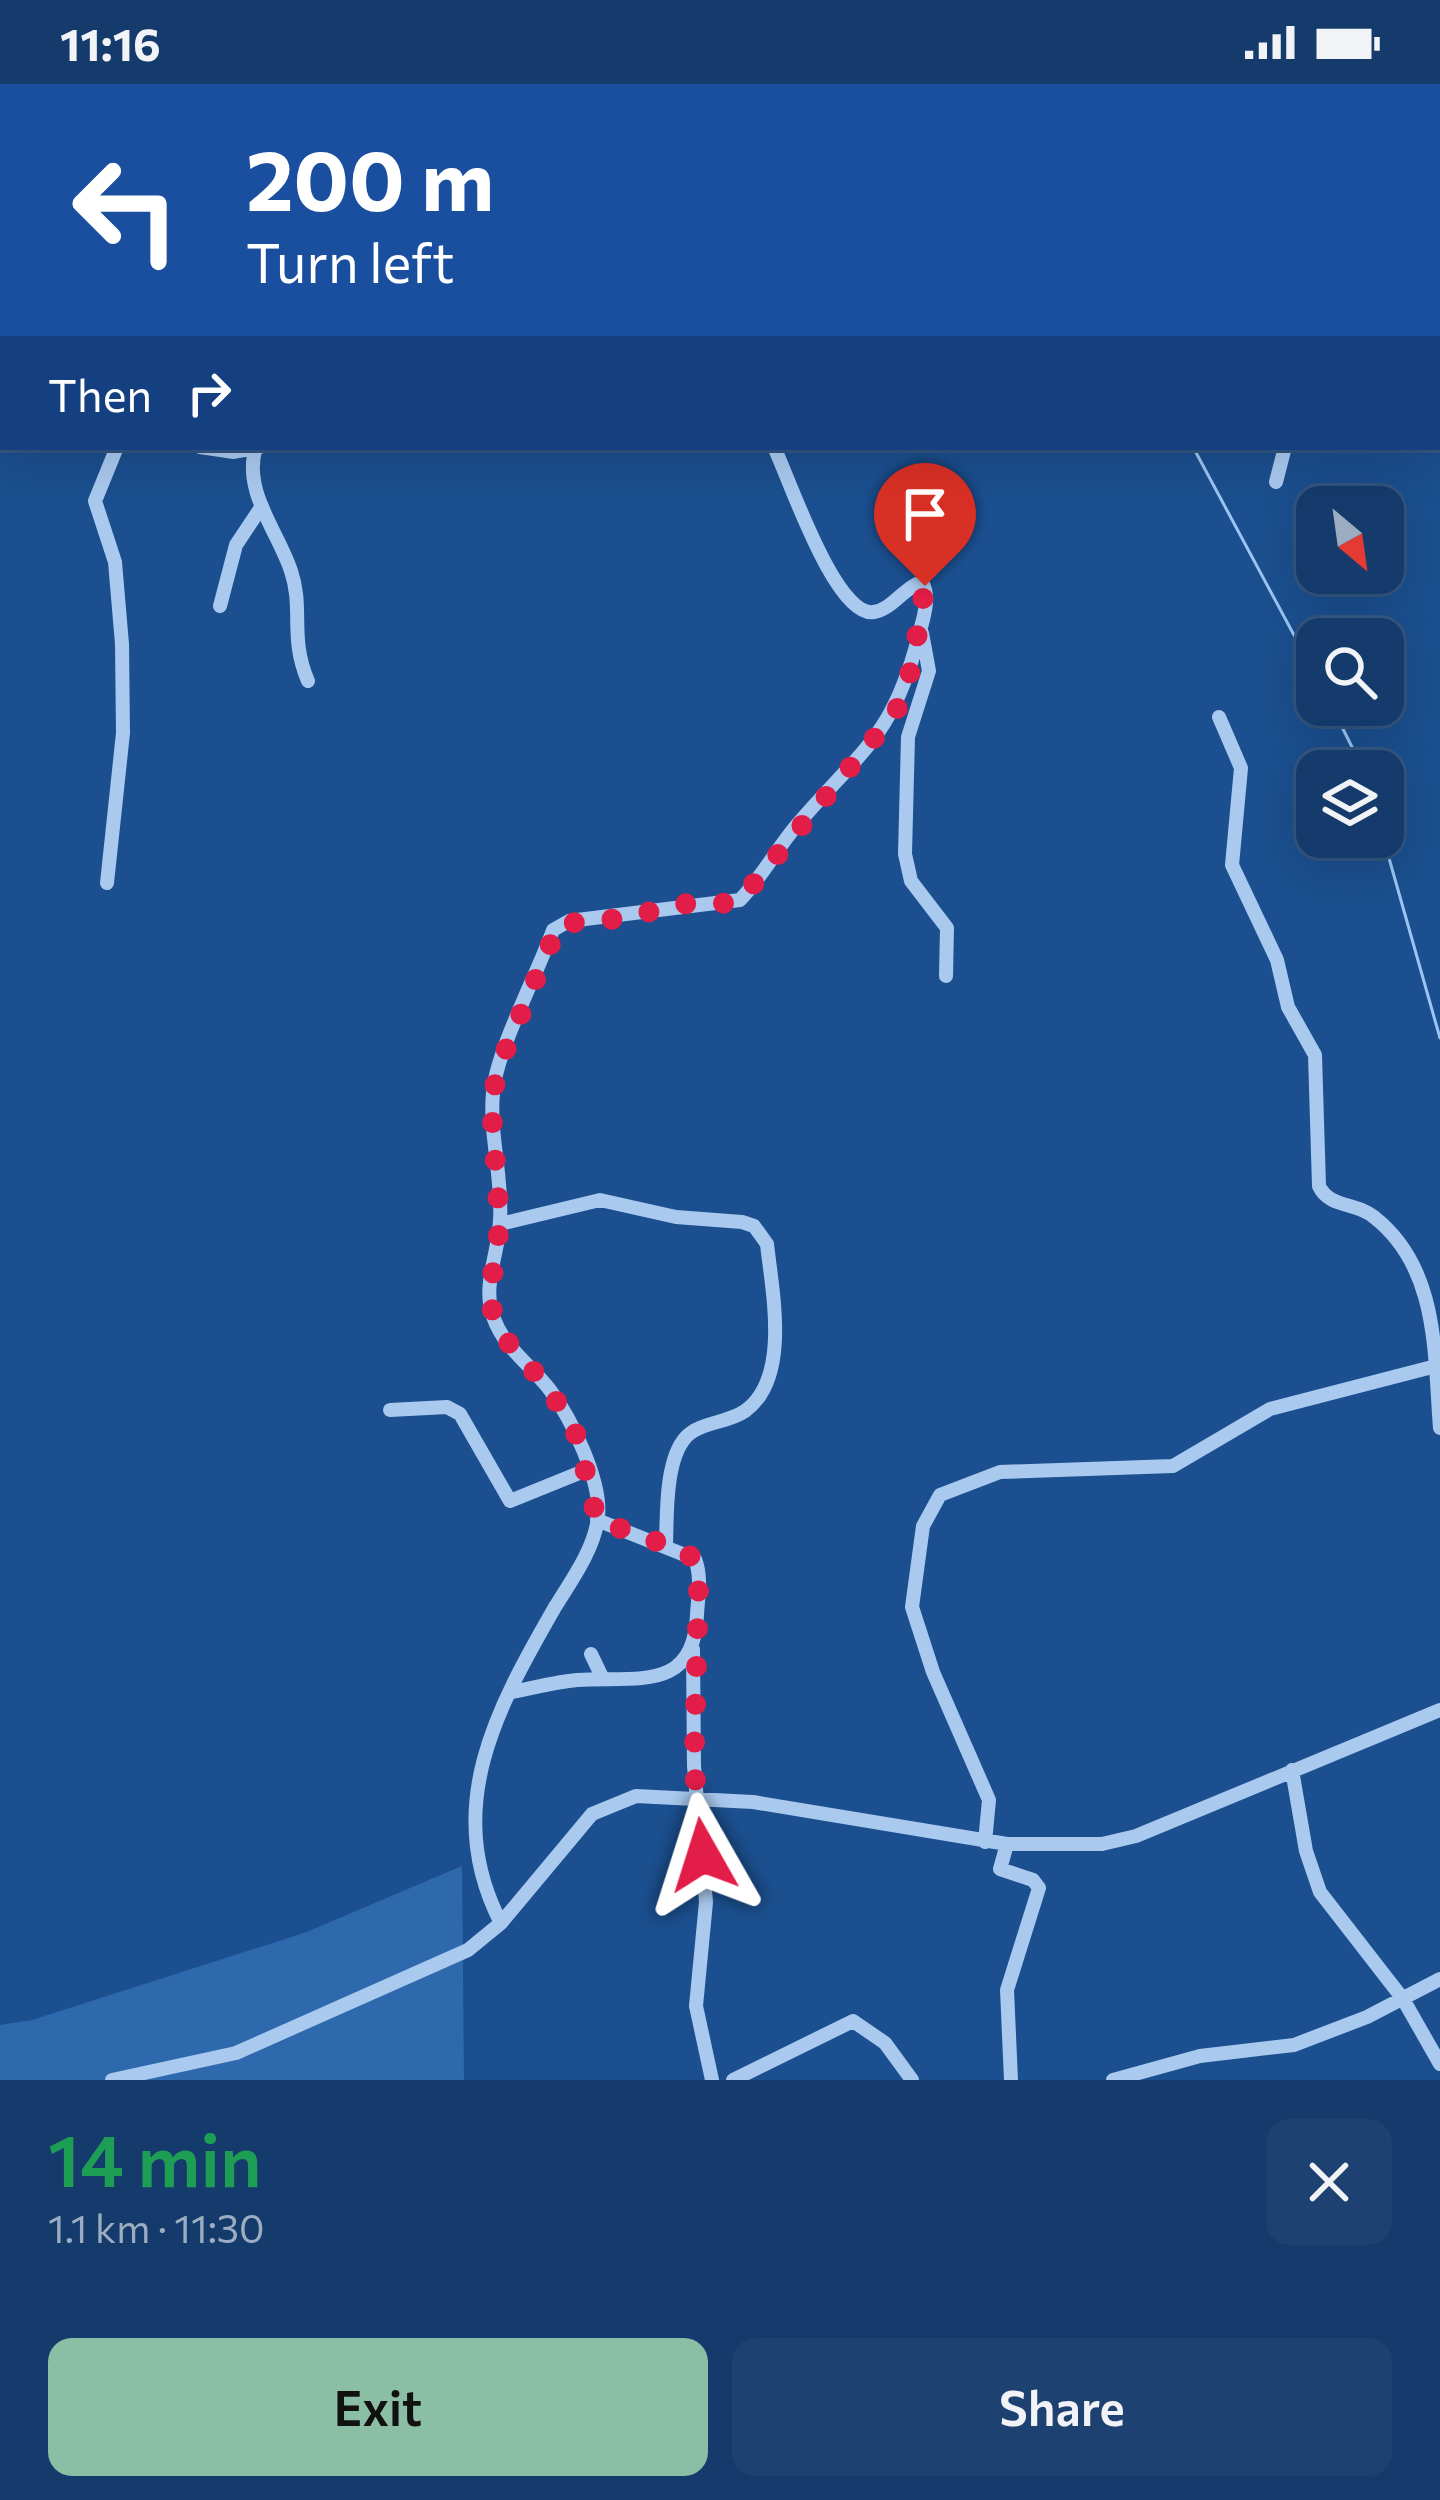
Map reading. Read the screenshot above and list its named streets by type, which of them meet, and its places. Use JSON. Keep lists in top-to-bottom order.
{
  "north": "bottom right",
  "page": {
    "status": "11:16",
    "turn": ["200 m", "Turn left"],
    "then": "Then",
    "heading": ["14 min", "1.1 km · 11:30"],
    "buttons": ["Exit", "Share"]
  }
}
